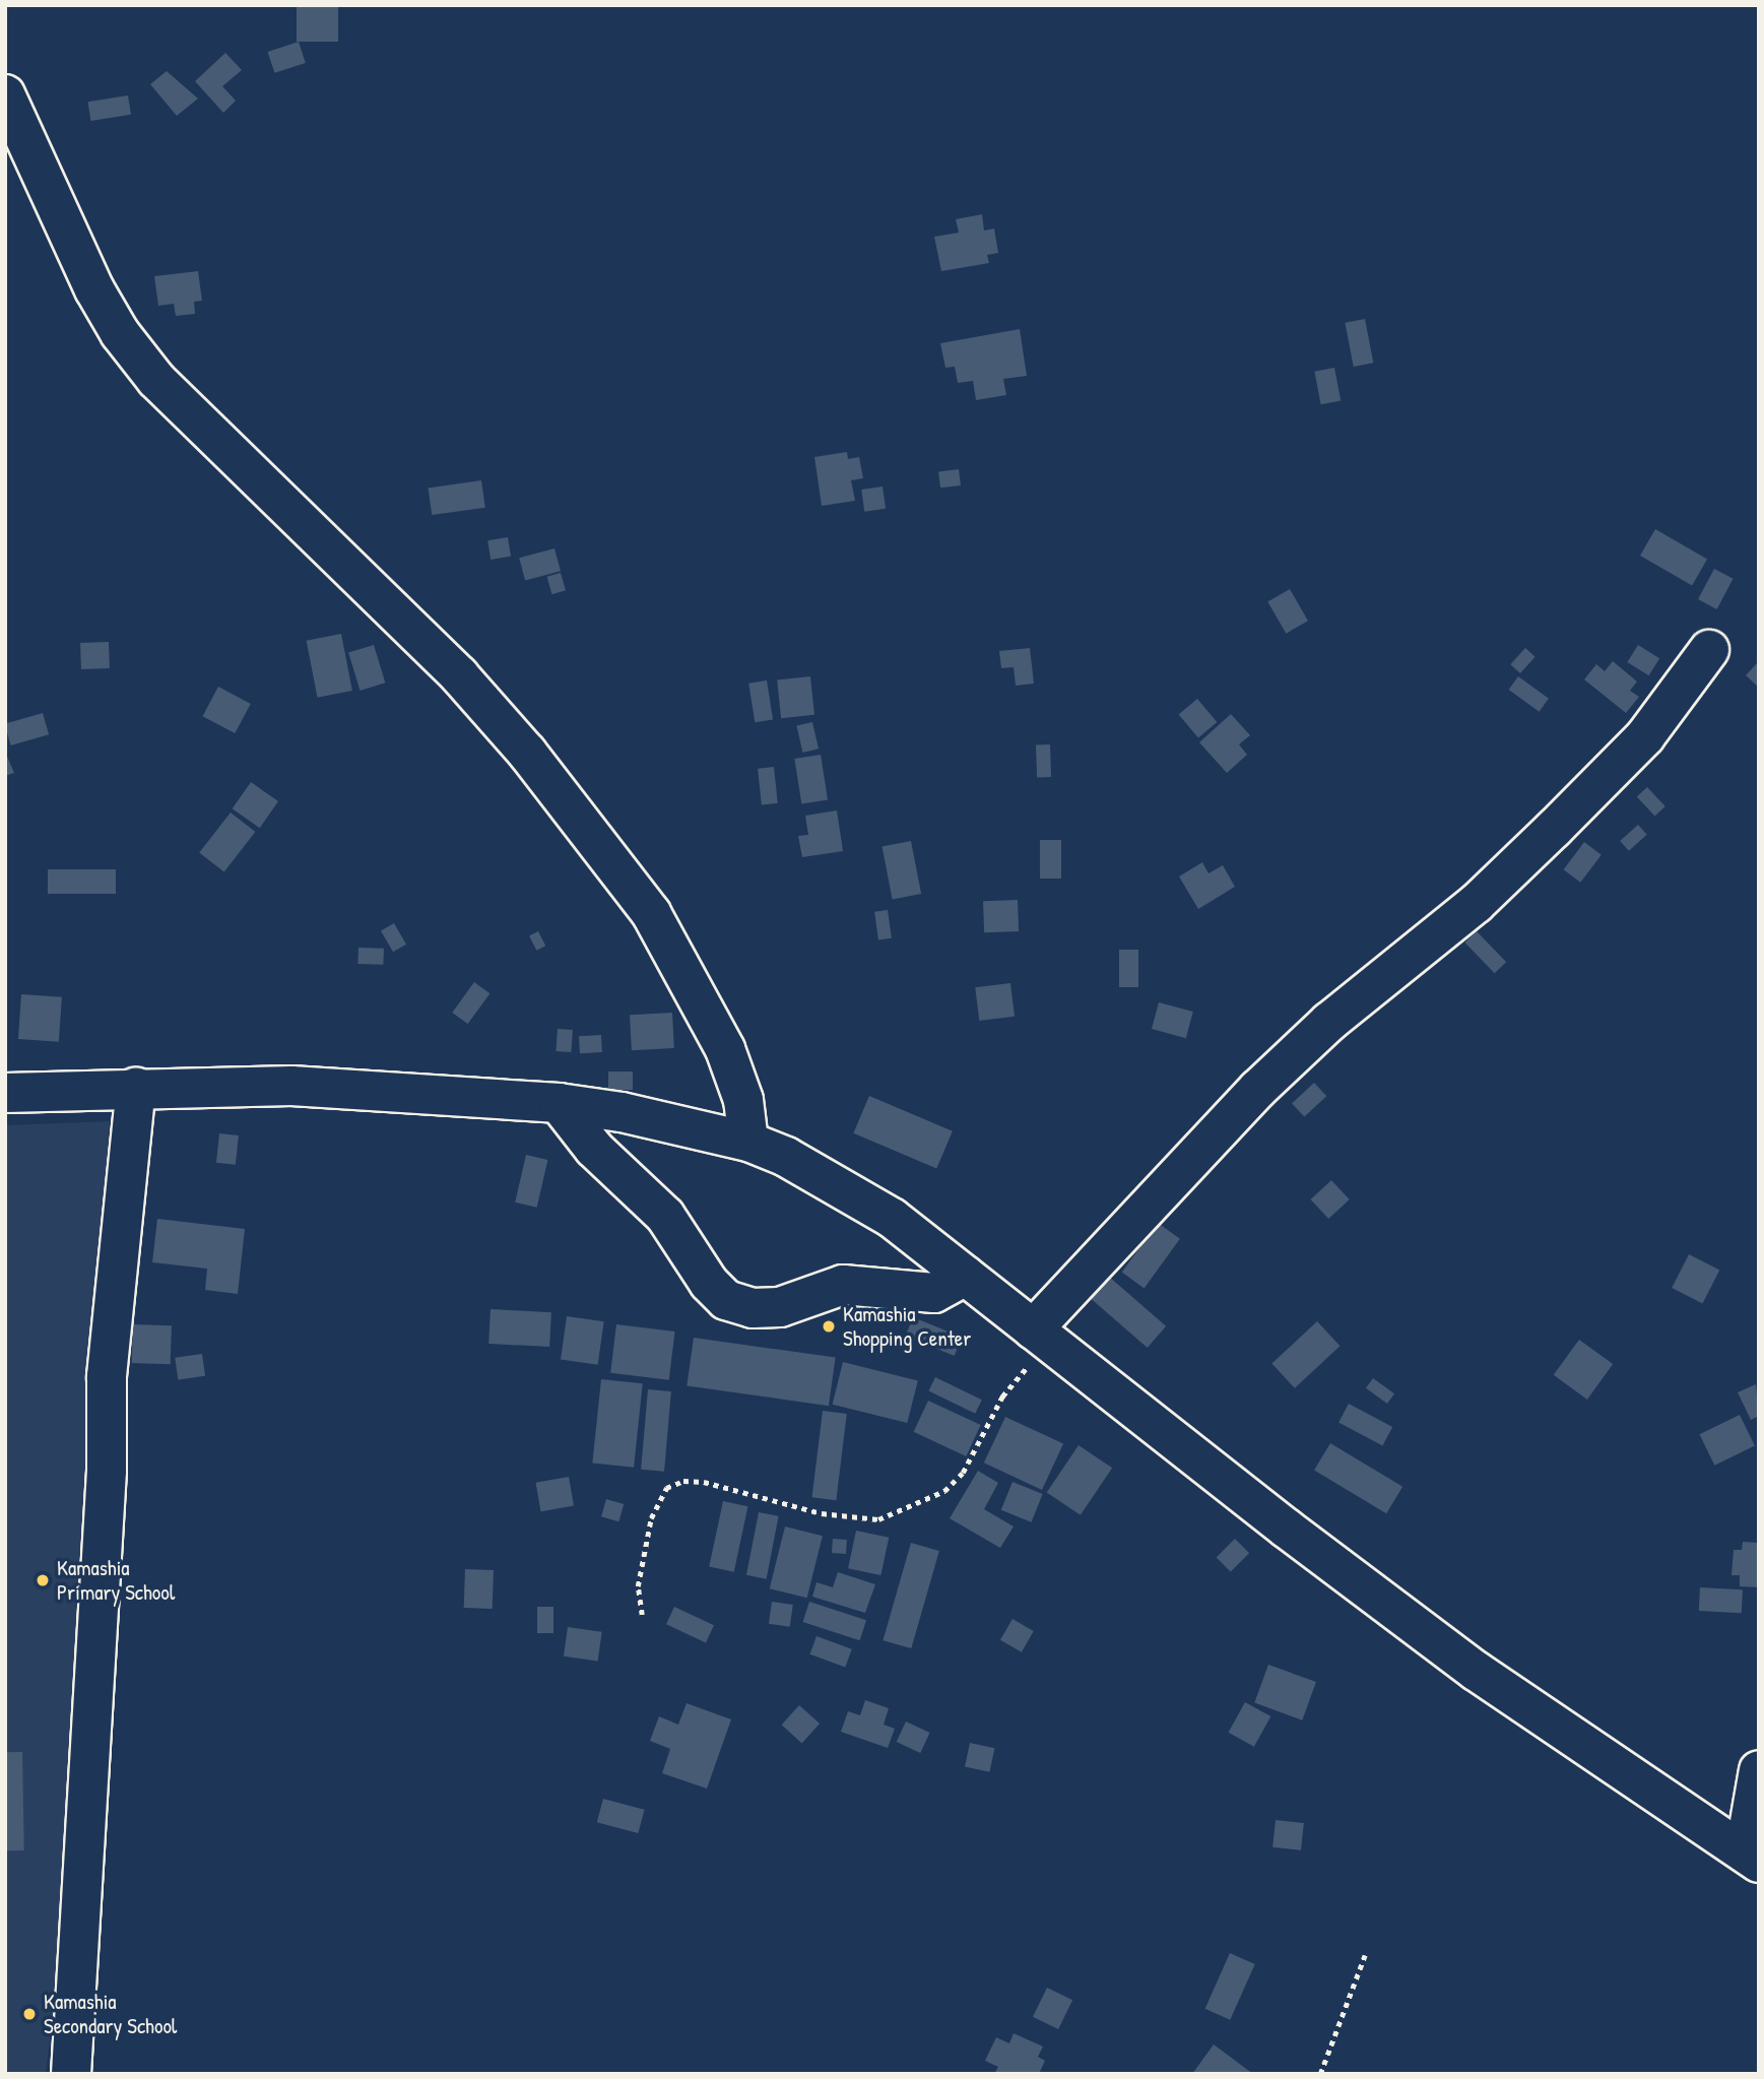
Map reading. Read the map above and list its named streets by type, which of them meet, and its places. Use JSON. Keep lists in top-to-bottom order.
{
  "places": ["Kamashia Shopping Center", "Kamashia Primary School", "Kamashia Secondary School"]
}
